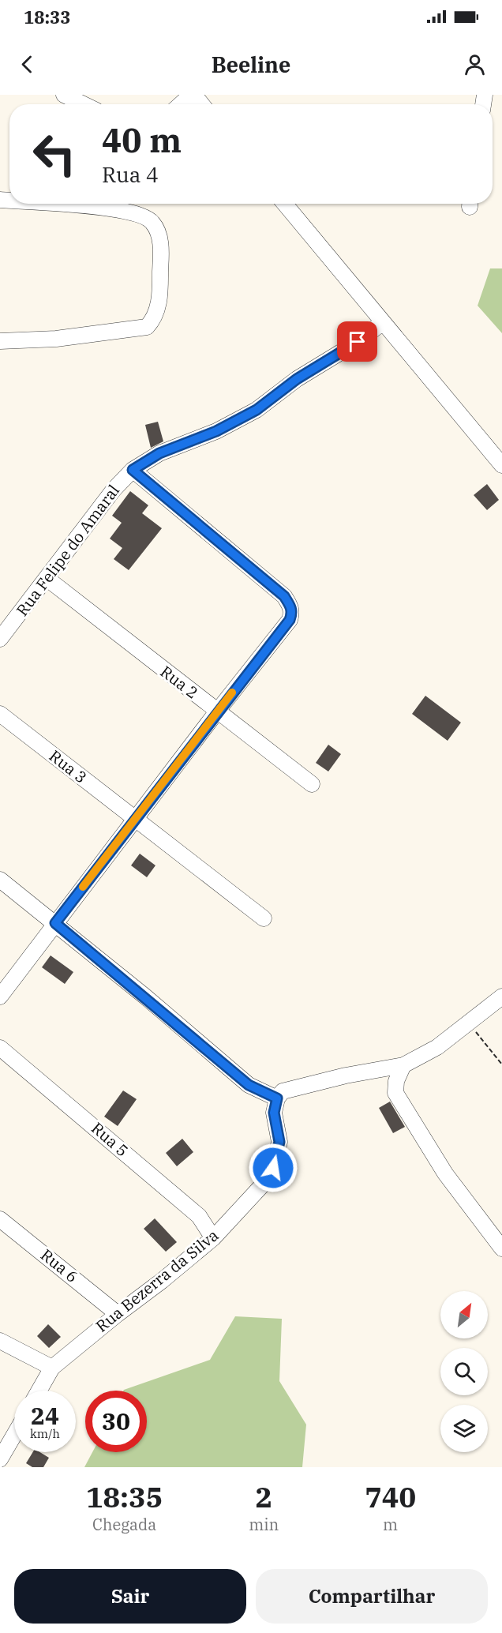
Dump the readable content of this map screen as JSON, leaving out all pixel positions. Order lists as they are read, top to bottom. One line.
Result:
{"streets":{"street":["Rua Felipe do Amaral","Rua 2","Rua 3","Rua 5","Rua 6","Rua Bezerra da Silva"]},"crossings":[["Rua Felipe do Amaral","Rua 2"],["Rua 5","Rua Bezerra da Silva"],["Rua 6","Rua Bezerra da Silva"]],"north":"top right","page":{"status":"18:33","header":"Beeline","turn":["40 m","Rua 4"],"speed":"24 km/h","limit":"30","eta":["18:35","Chegada","2","min","740","m"],"buttons":["Sair","Compartilhar"]}}
